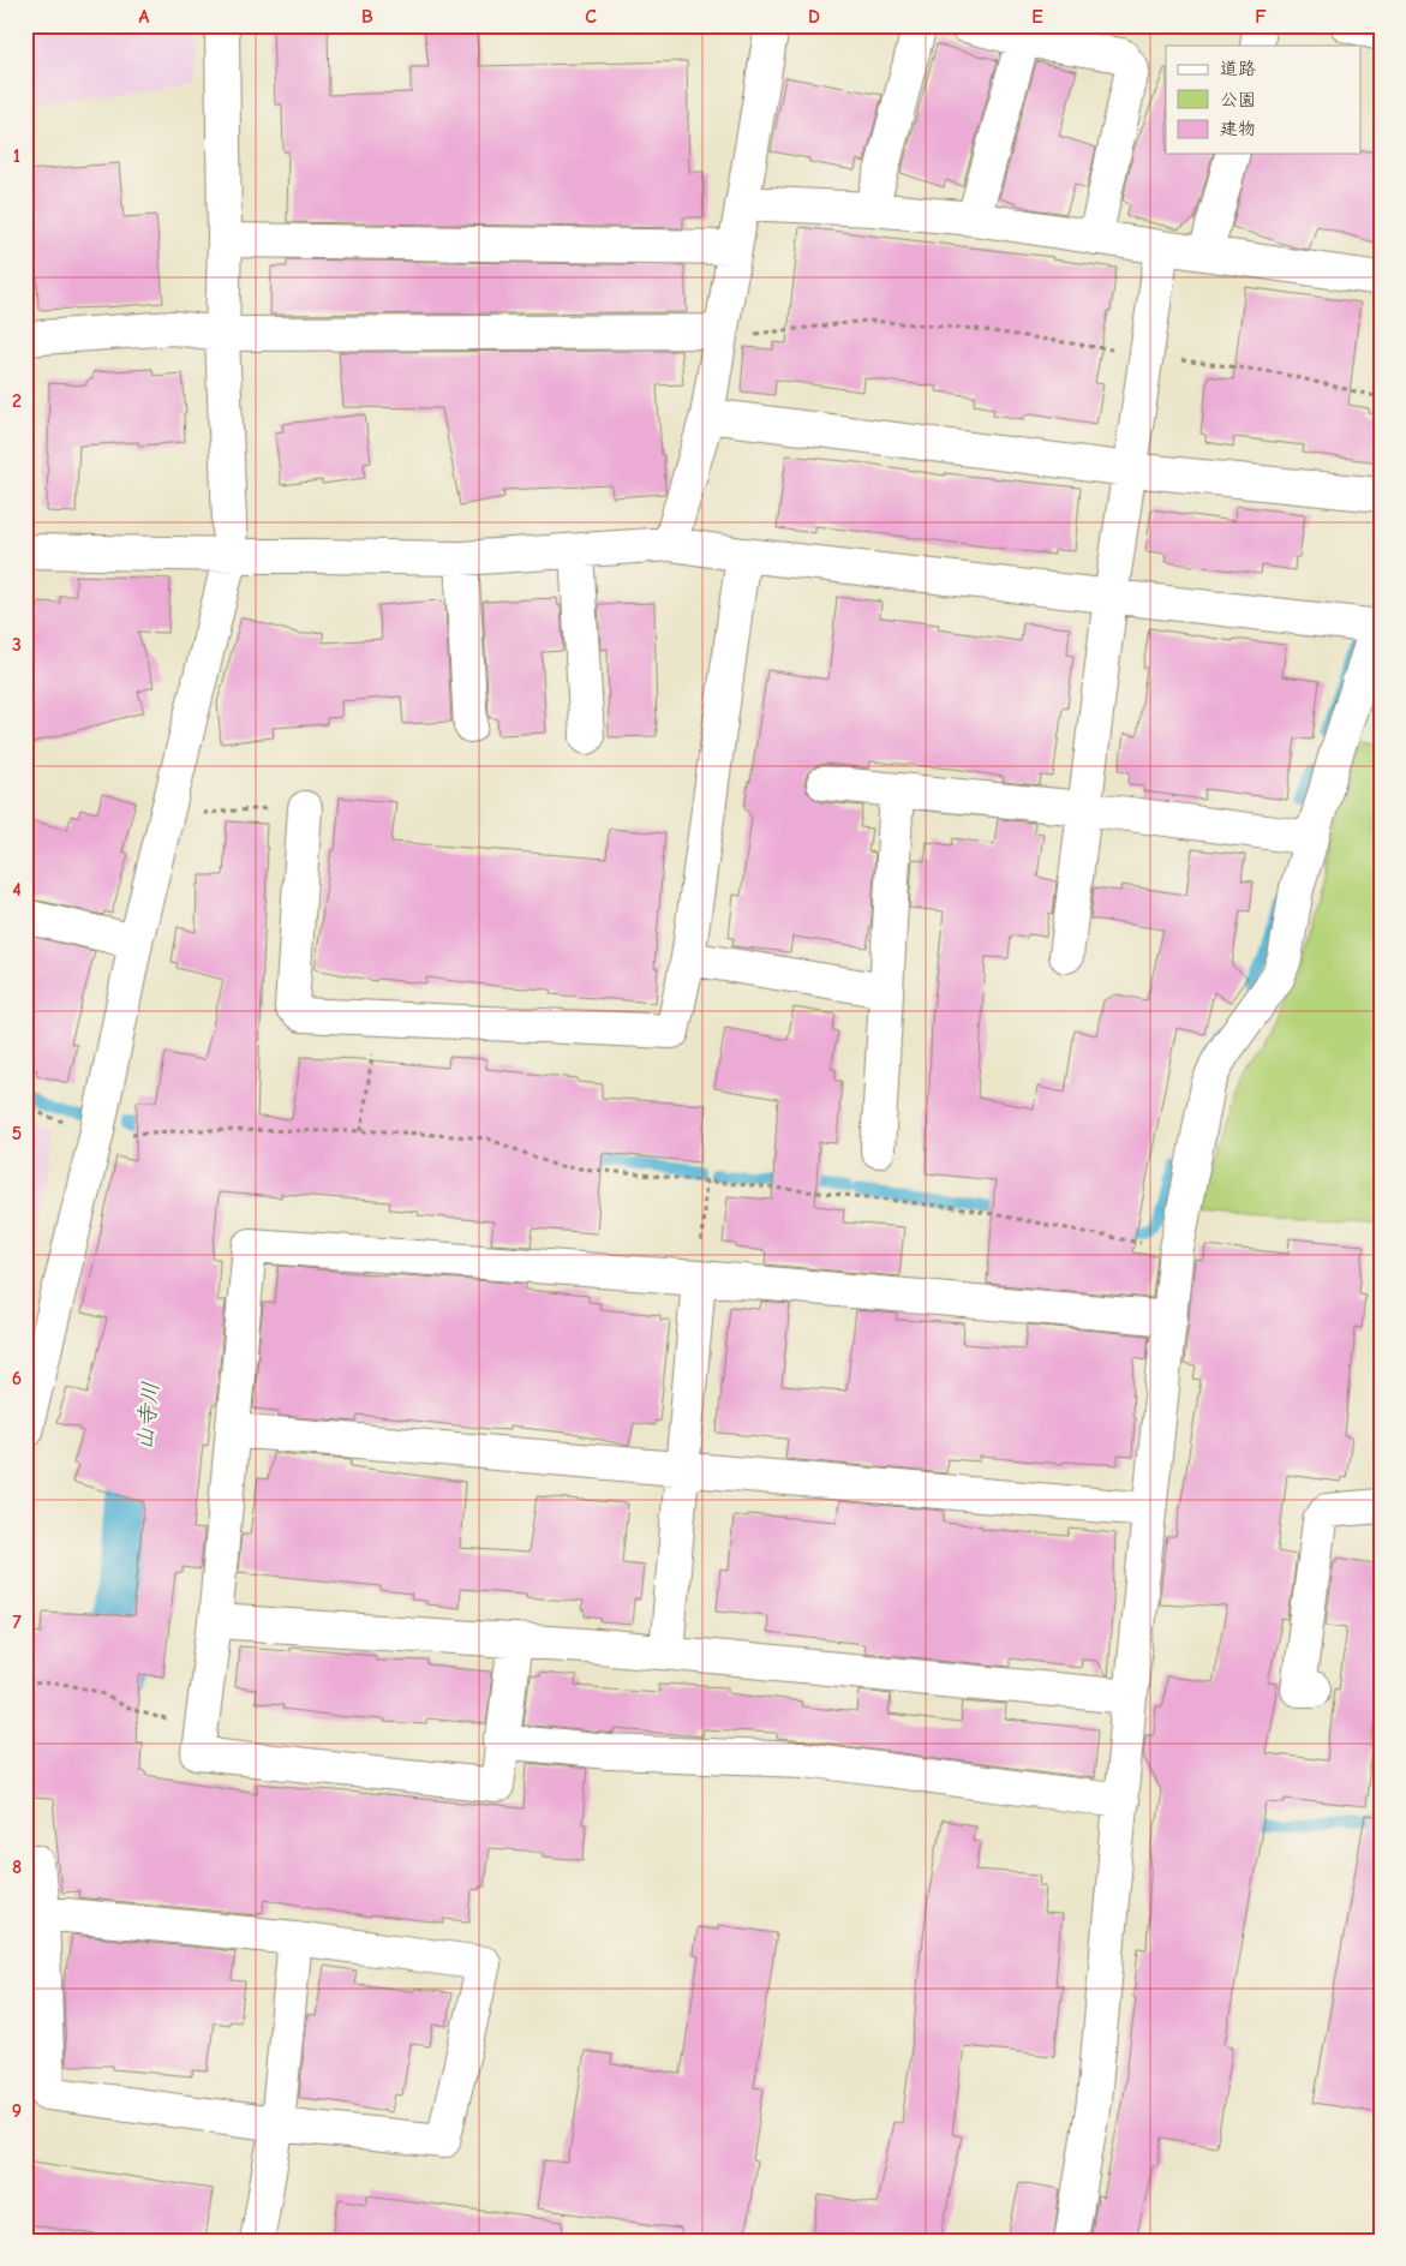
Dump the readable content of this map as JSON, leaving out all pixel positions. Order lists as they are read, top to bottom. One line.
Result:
{"water":["山寺川"],"legend":["道路","公園","建物"],"grid":{"columns":["A","B","C","D","E","F"],"rows":["1","2","3","4","5","6","7","8","9"]}}
